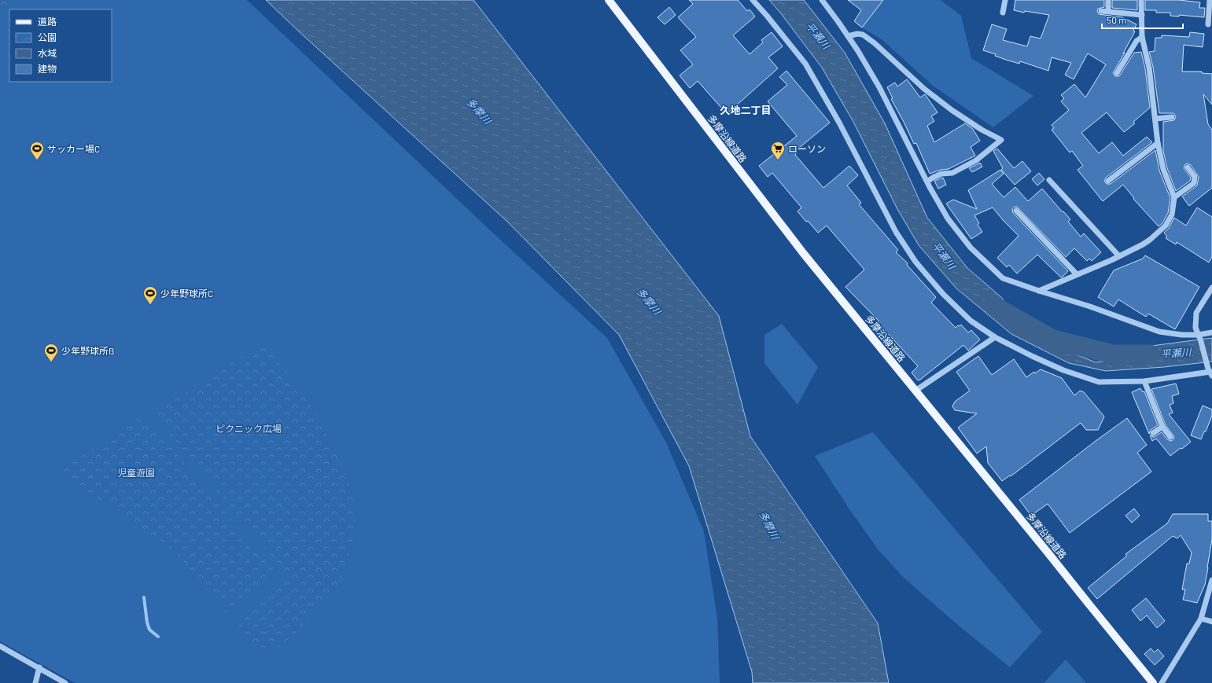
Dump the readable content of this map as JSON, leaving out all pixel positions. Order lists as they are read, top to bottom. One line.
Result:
{"streets":{"main road":["多摩沿線道路"]},"districts":["久地二丁目"],"water":["平瀬川","多摩川"],"parks":["ピクニック広場","児童遊園"],"places":{"sports":["サッカー場C","少年野球所C","少年野球所B"],"supermarket":["ローソン"]},"legend":["道路","公園","水域","建物"],"scale_bar":"50 m"}
